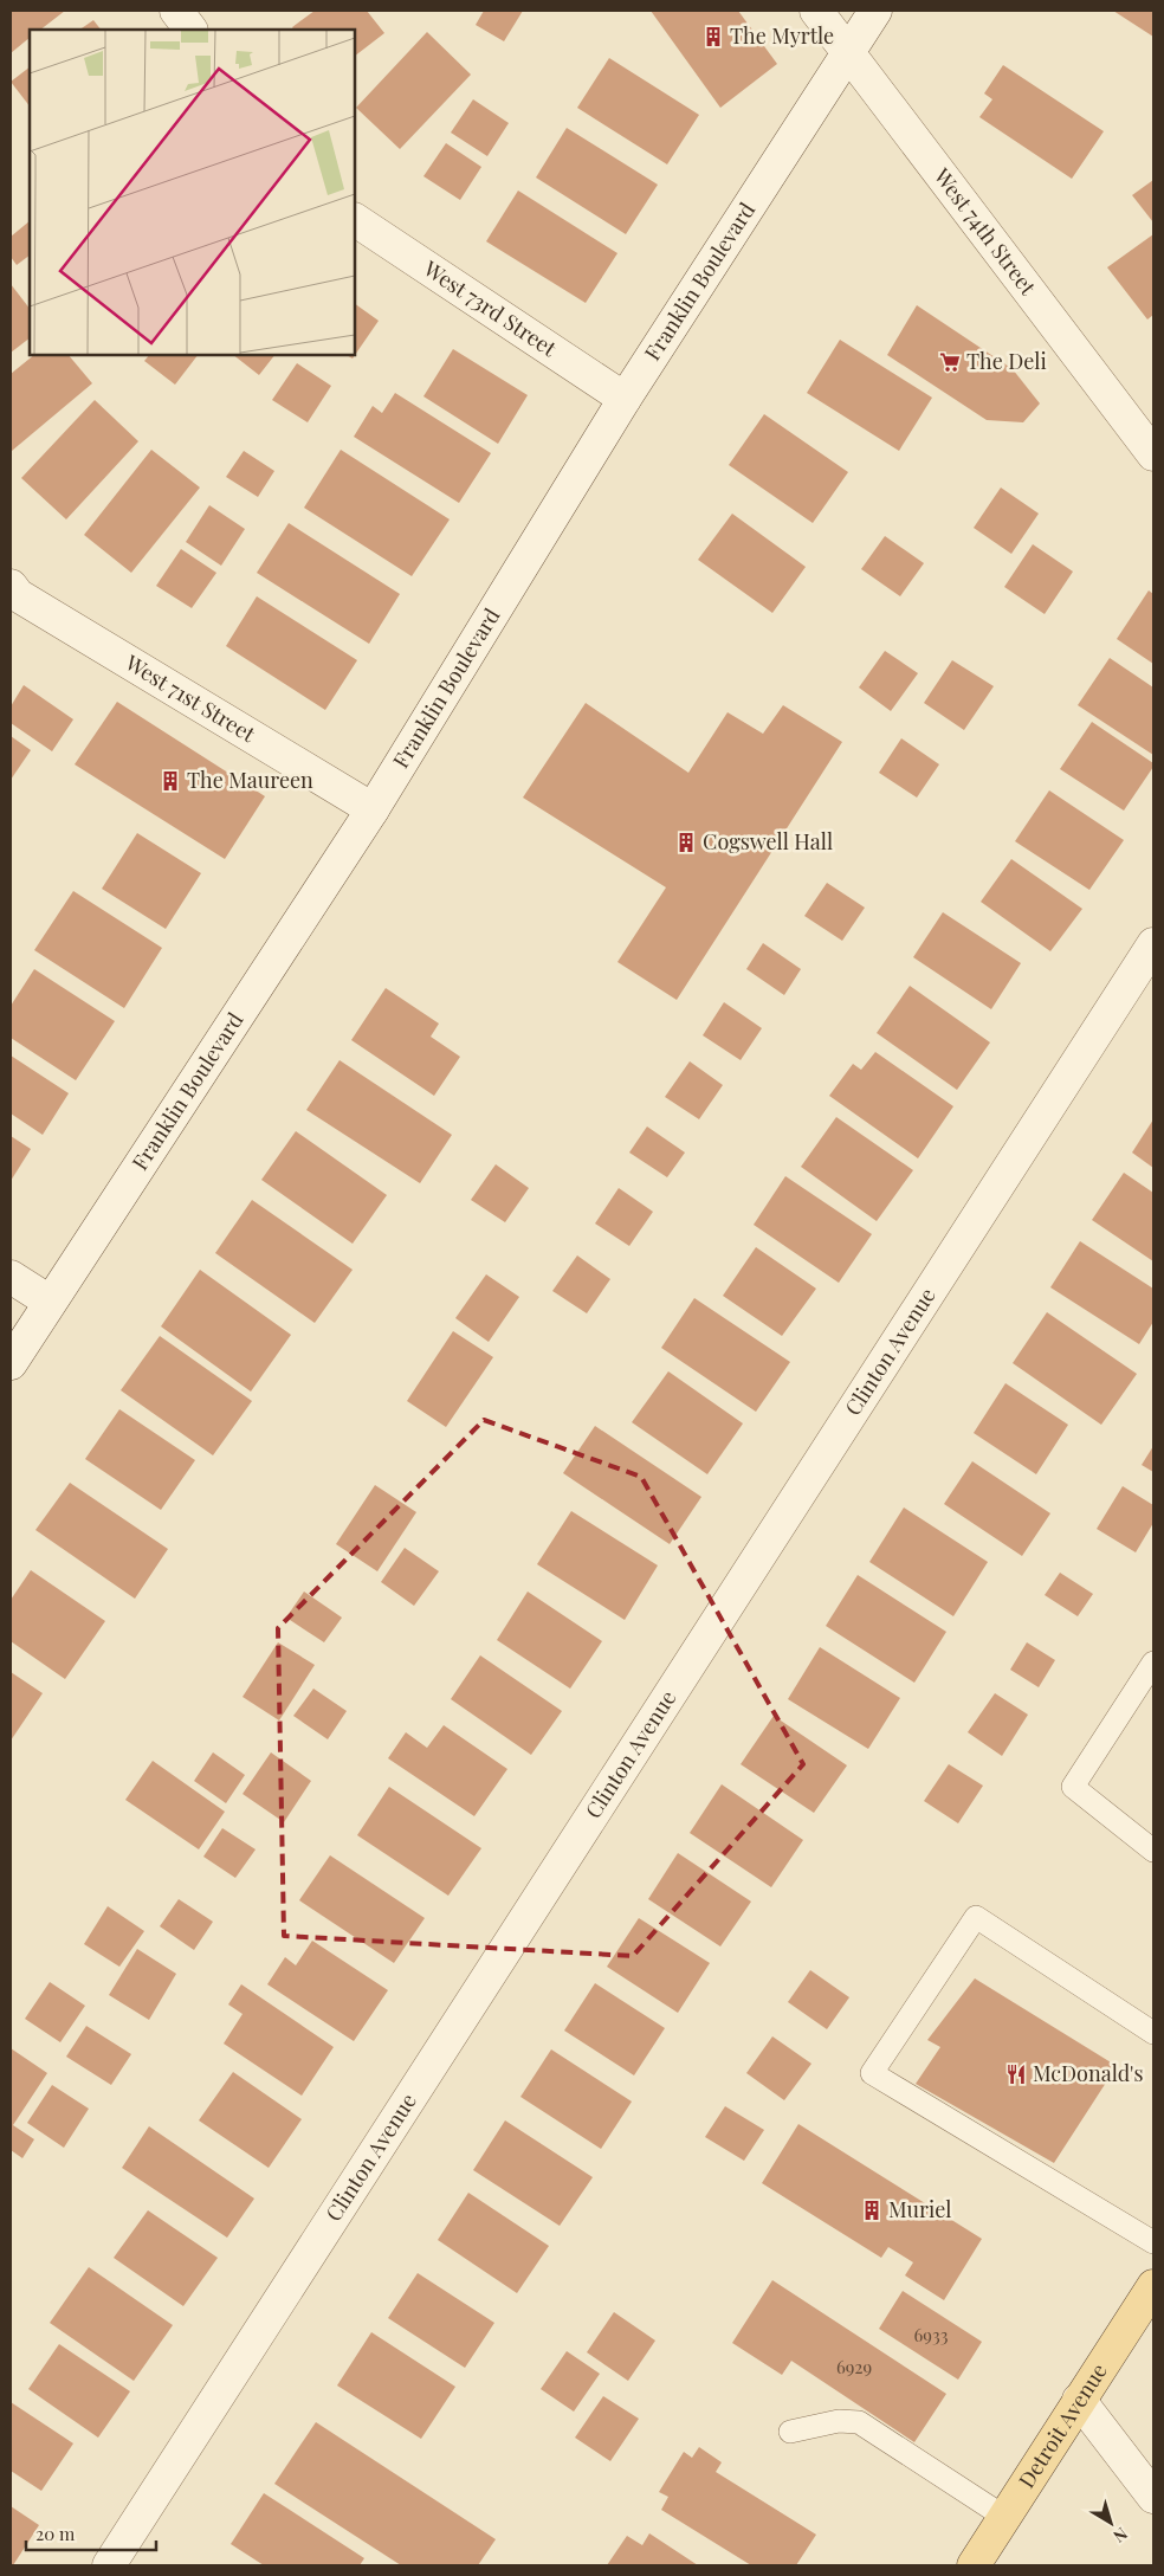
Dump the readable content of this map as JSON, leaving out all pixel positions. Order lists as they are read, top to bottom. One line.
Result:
{"streets":{"main road":["Detroit Avenue"],"street":["West 74th Street","Franklin Boulevard","West 73rd Street","West 71st Street","Clinton Avenue"]},"crossings":[["West 74th Street","Franklin Boulevard"],["Franklin Boulevard","West 73rd Street"],["Franklin Boulevard","West 71st Street"]],"places":{"building":["The Myrtle","The Maureen","Cogswell Hall","Muriel"],"supermarket":["The Deli"],"restaurant":["McDonald's"]},"house_numbers":["6933","6929"],"scale_bar":"20 m","north":"bottom right"}
